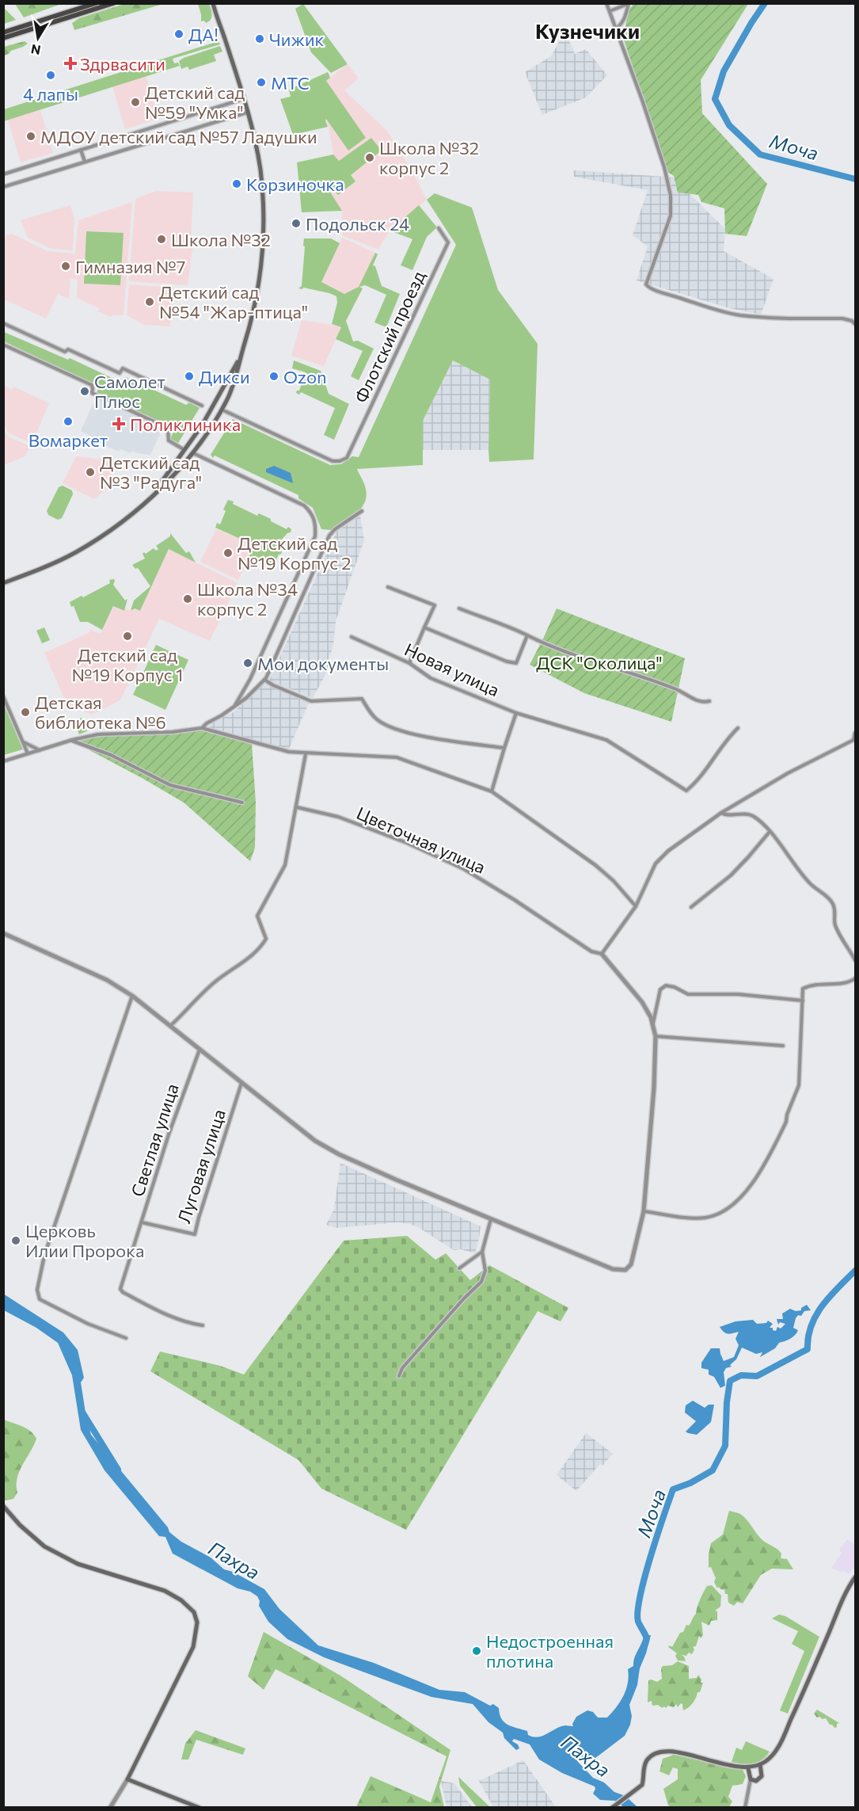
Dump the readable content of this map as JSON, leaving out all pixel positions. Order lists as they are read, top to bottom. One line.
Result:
{"streets":{"street":["Флотский проезд","Новая улица","Цветочная улица","Светлая улица","Луговая улица"]},"crossings":[["Светлая улица","Луговая улица"]],"districts":["Кузнечики"],"water":["Моча","Пахра"],"parks":["ДСК \"Околица\""],"places":{"other":["ДА!","Чижик","4 лапы","МТС","Детский сад №59 \"Умка\"","МДОУ детский сад №57 Ладушки","Школа №32 корпус 2","Корзиночка","Подольск 24","Школа №32","Гимназия №7","Детский сад №54 \"Жар-птица\"","Дикси","Ozon","Самолет Плюс","Вомаркет","Детский сад №3 \"Радуга\"","Детский сад №19 Корпус 2","Школа №34 корпус 2","Детский сад №19 Корпус 1","Мои документы","Детская библиотека №6","Церковь Илии Пророка","Недостроенная плотина"],"health":["Здрвасити","Поликлиника"]},"north":"bottom"}
